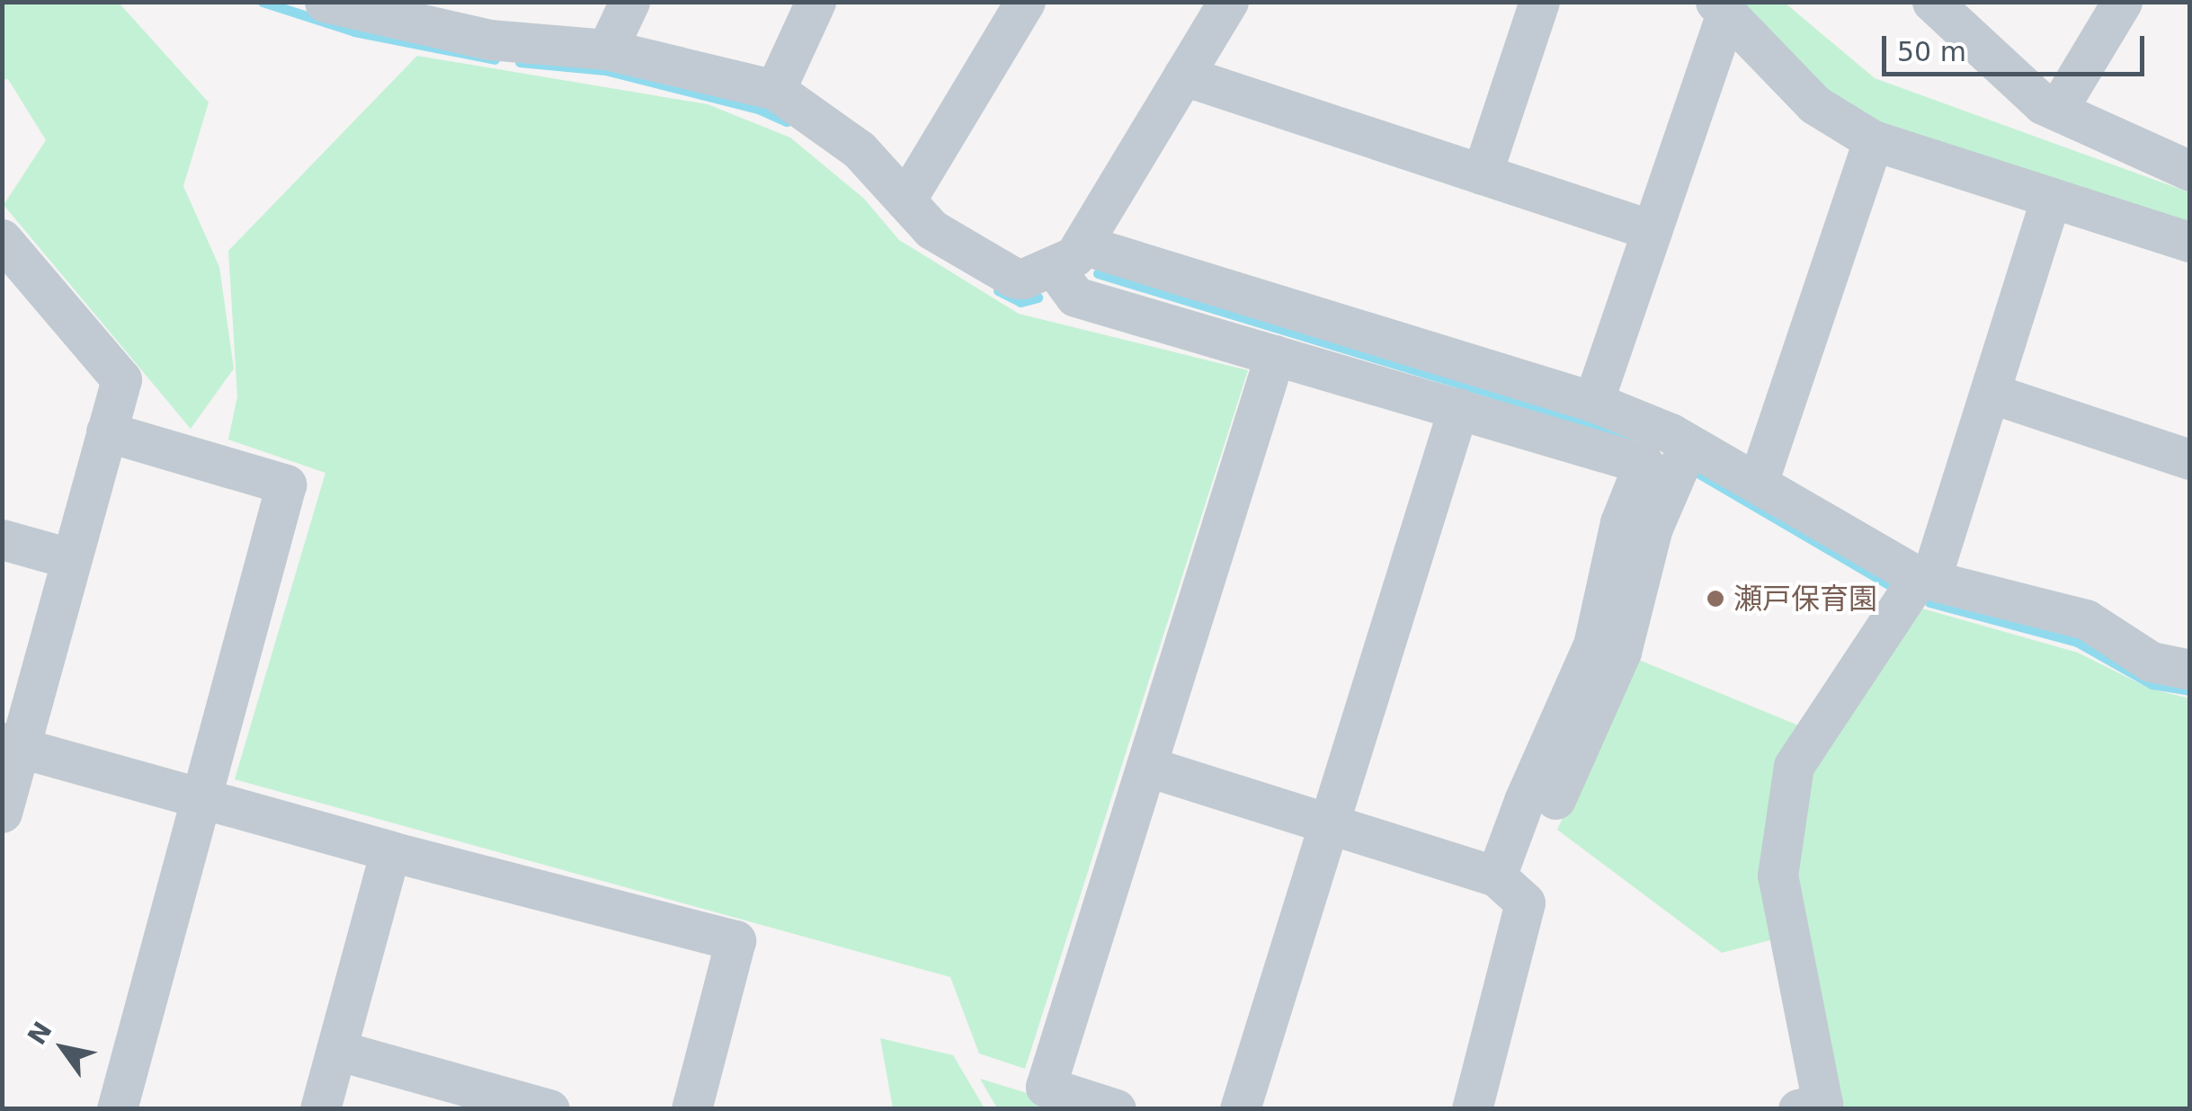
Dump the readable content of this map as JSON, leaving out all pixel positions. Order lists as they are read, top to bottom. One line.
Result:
{"places":["瀬戸保育園"],"scale_bar":"50 m","north":"top left"}
